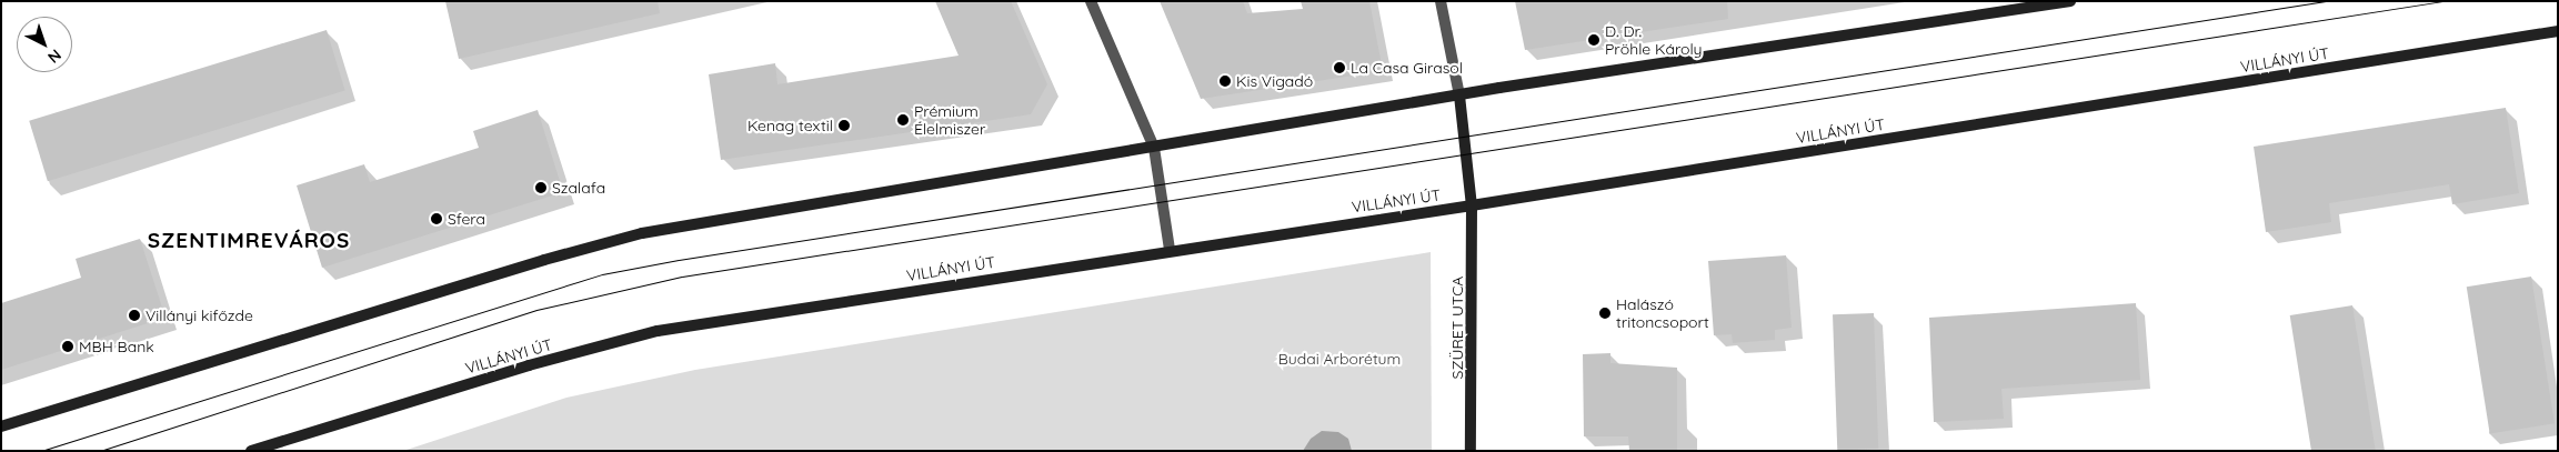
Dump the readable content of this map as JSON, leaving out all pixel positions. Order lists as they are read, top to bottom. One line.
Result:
{"streets":{"street":["VILLÁNYI ÚT","SZÜRET UTCA"]},"crossings":[["VILLÁNYI ÚT","SZÜRET UTCA"]],"districts":["SZENTIMREVÁROS"],"parks":["Budai Arborétum"],"places":["D. Dr. Pröhle Károly","La Casa Girasol","Kis Vigadó","Prémium Élelmiszer","Kenag textil","Szalafa","Sfera","Halászó tritoncsoport","Villányi kifőzde","MBH Bank"],"north":"bottom right"}
